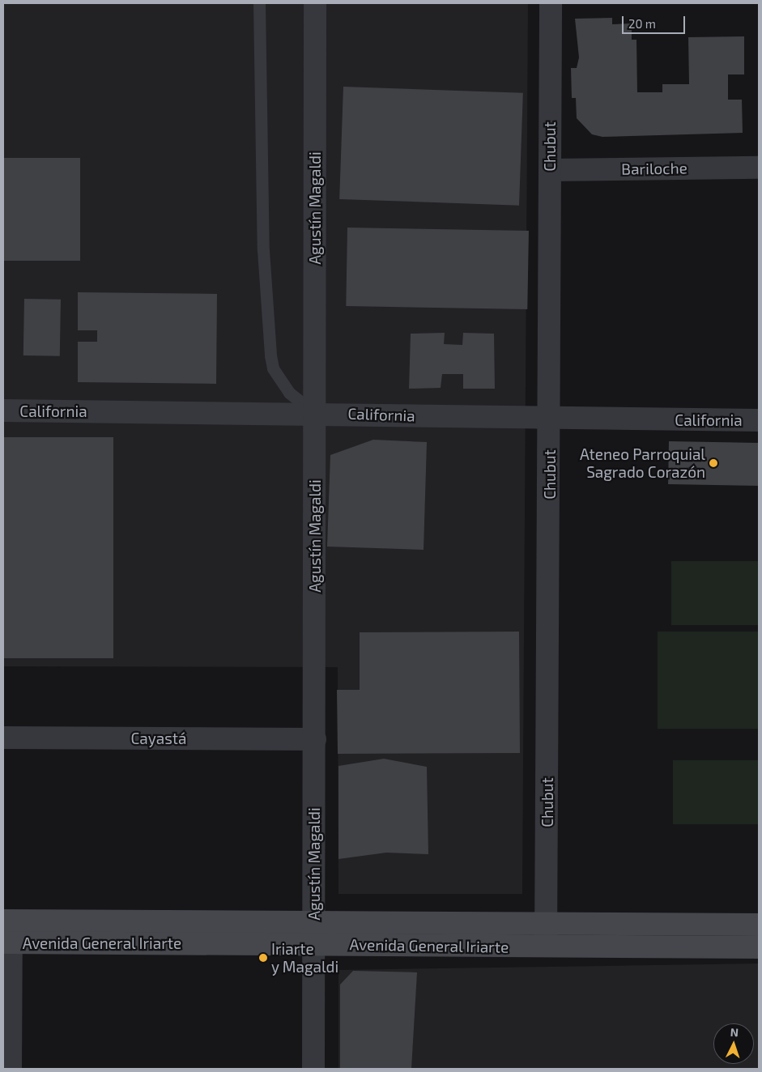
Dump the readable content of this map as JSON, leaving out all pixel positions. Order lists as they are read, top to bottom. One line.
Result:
{"streets":{"main road":["Avenida General Iriarte"],"street":["Chubut","Bariloche","Agustín Magaldi","California","Cayastá"]},"crossings":[["Chubut","Bariloche"],["Chubut","California"],["Chubut","Avenida General Iriarte"],["Agustín Magaldi","California"],["Agustín Magaldi","Cayastá"],["Agustín Magaldi","Avenida General Iriarte"]],"places":["Ateneo Parroquial Sagrado Corazón","Iriarte y Magaldi"],"scale_bar":"20 m","north":"top"}
